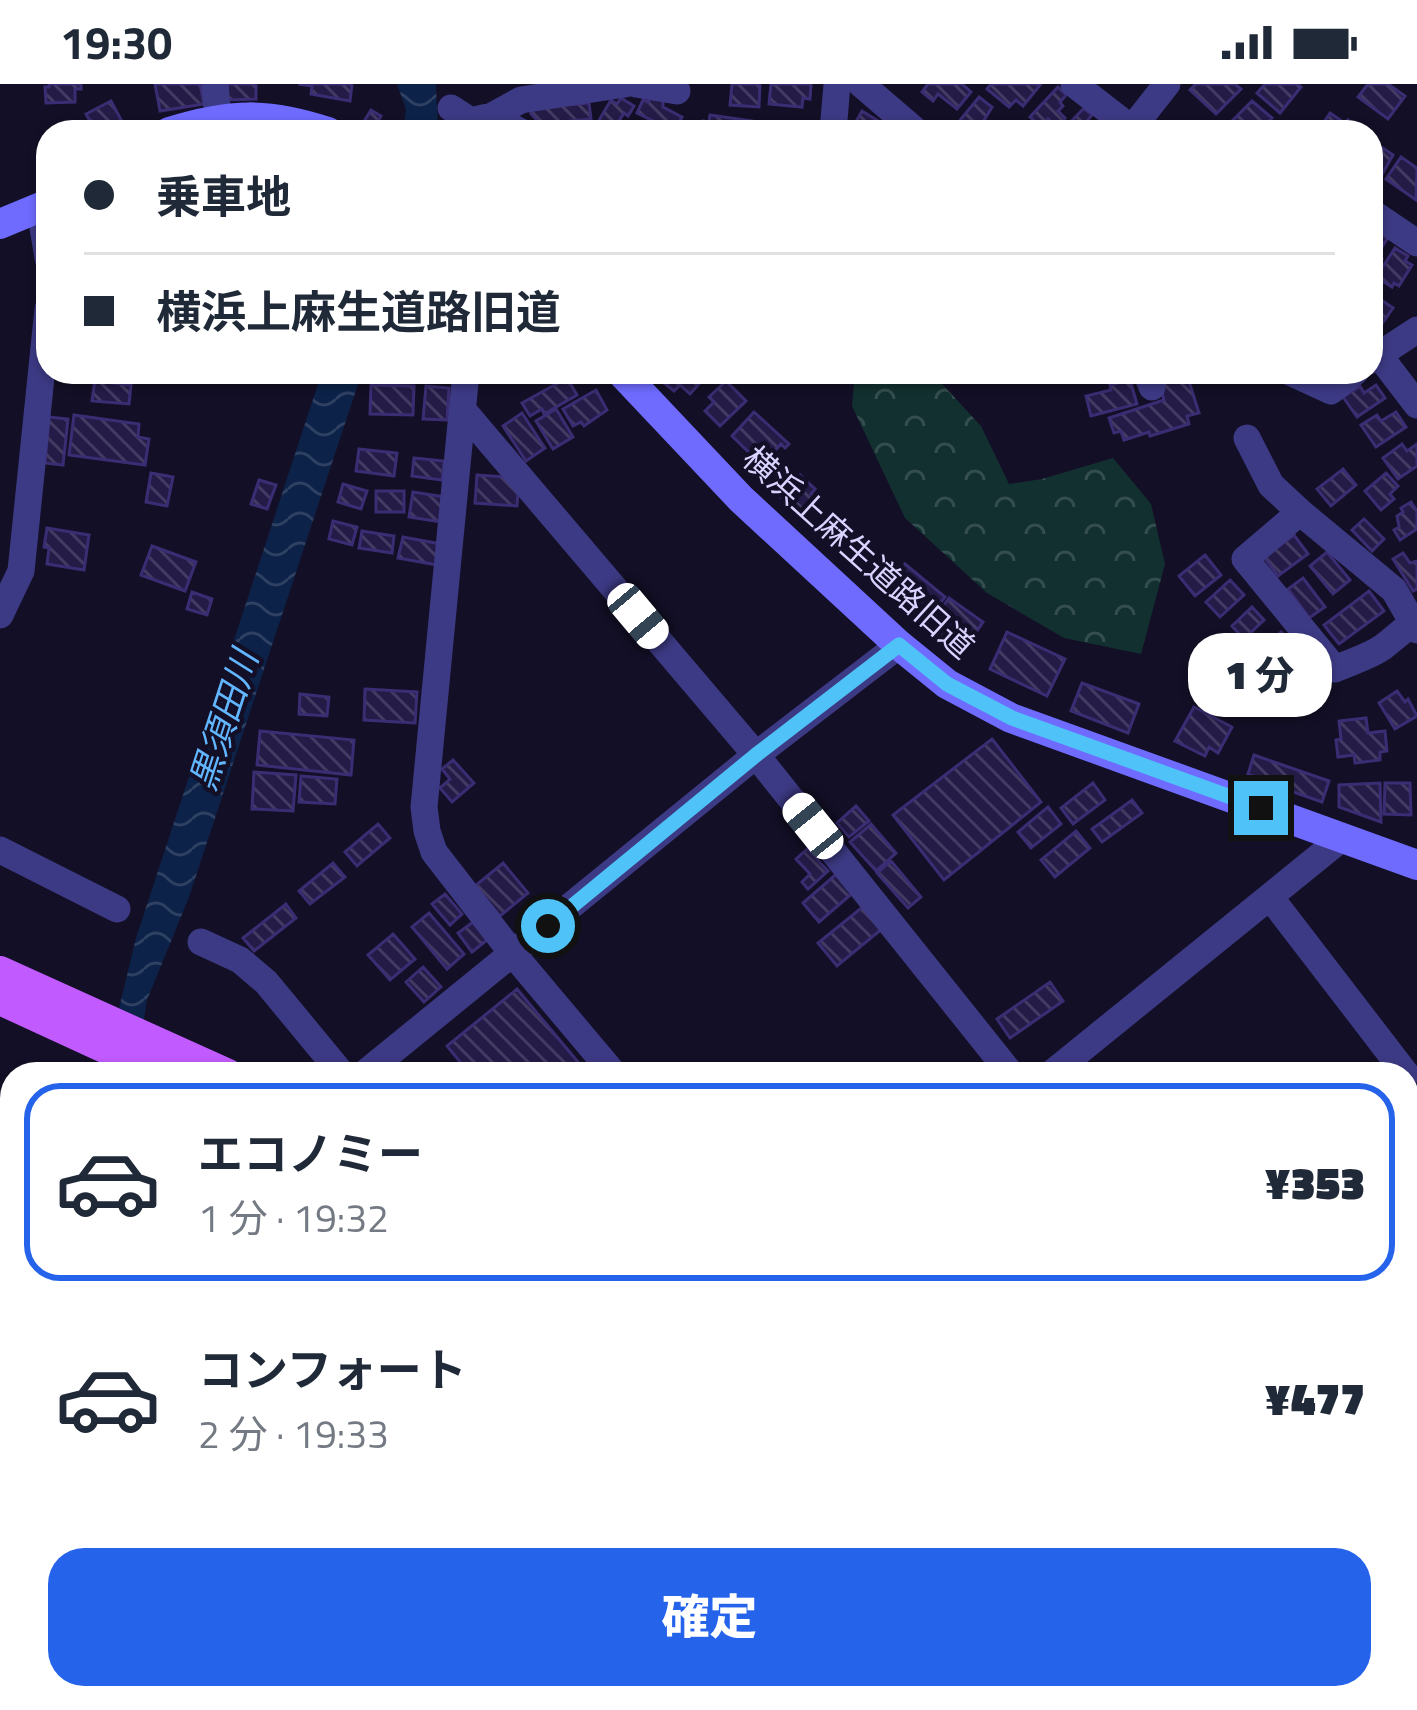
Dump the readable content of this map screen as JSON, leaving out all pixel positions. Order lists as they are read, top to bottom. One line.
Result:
{"streets":{"street":["横浜上麻生道路旧道"]},"water":["黒須田川"],"page":{"status":"19:30","banner":["乗車地","横浜上麻生道路旧道"],"bubble":"1 分","list":[{"name":"エコノミー","note":"1 分 · 19:32","value":"¥353"},{"name":"コンフォート","note":"2 分 · 19:33","value":"¥477"}],"buttons":"確定"}}
